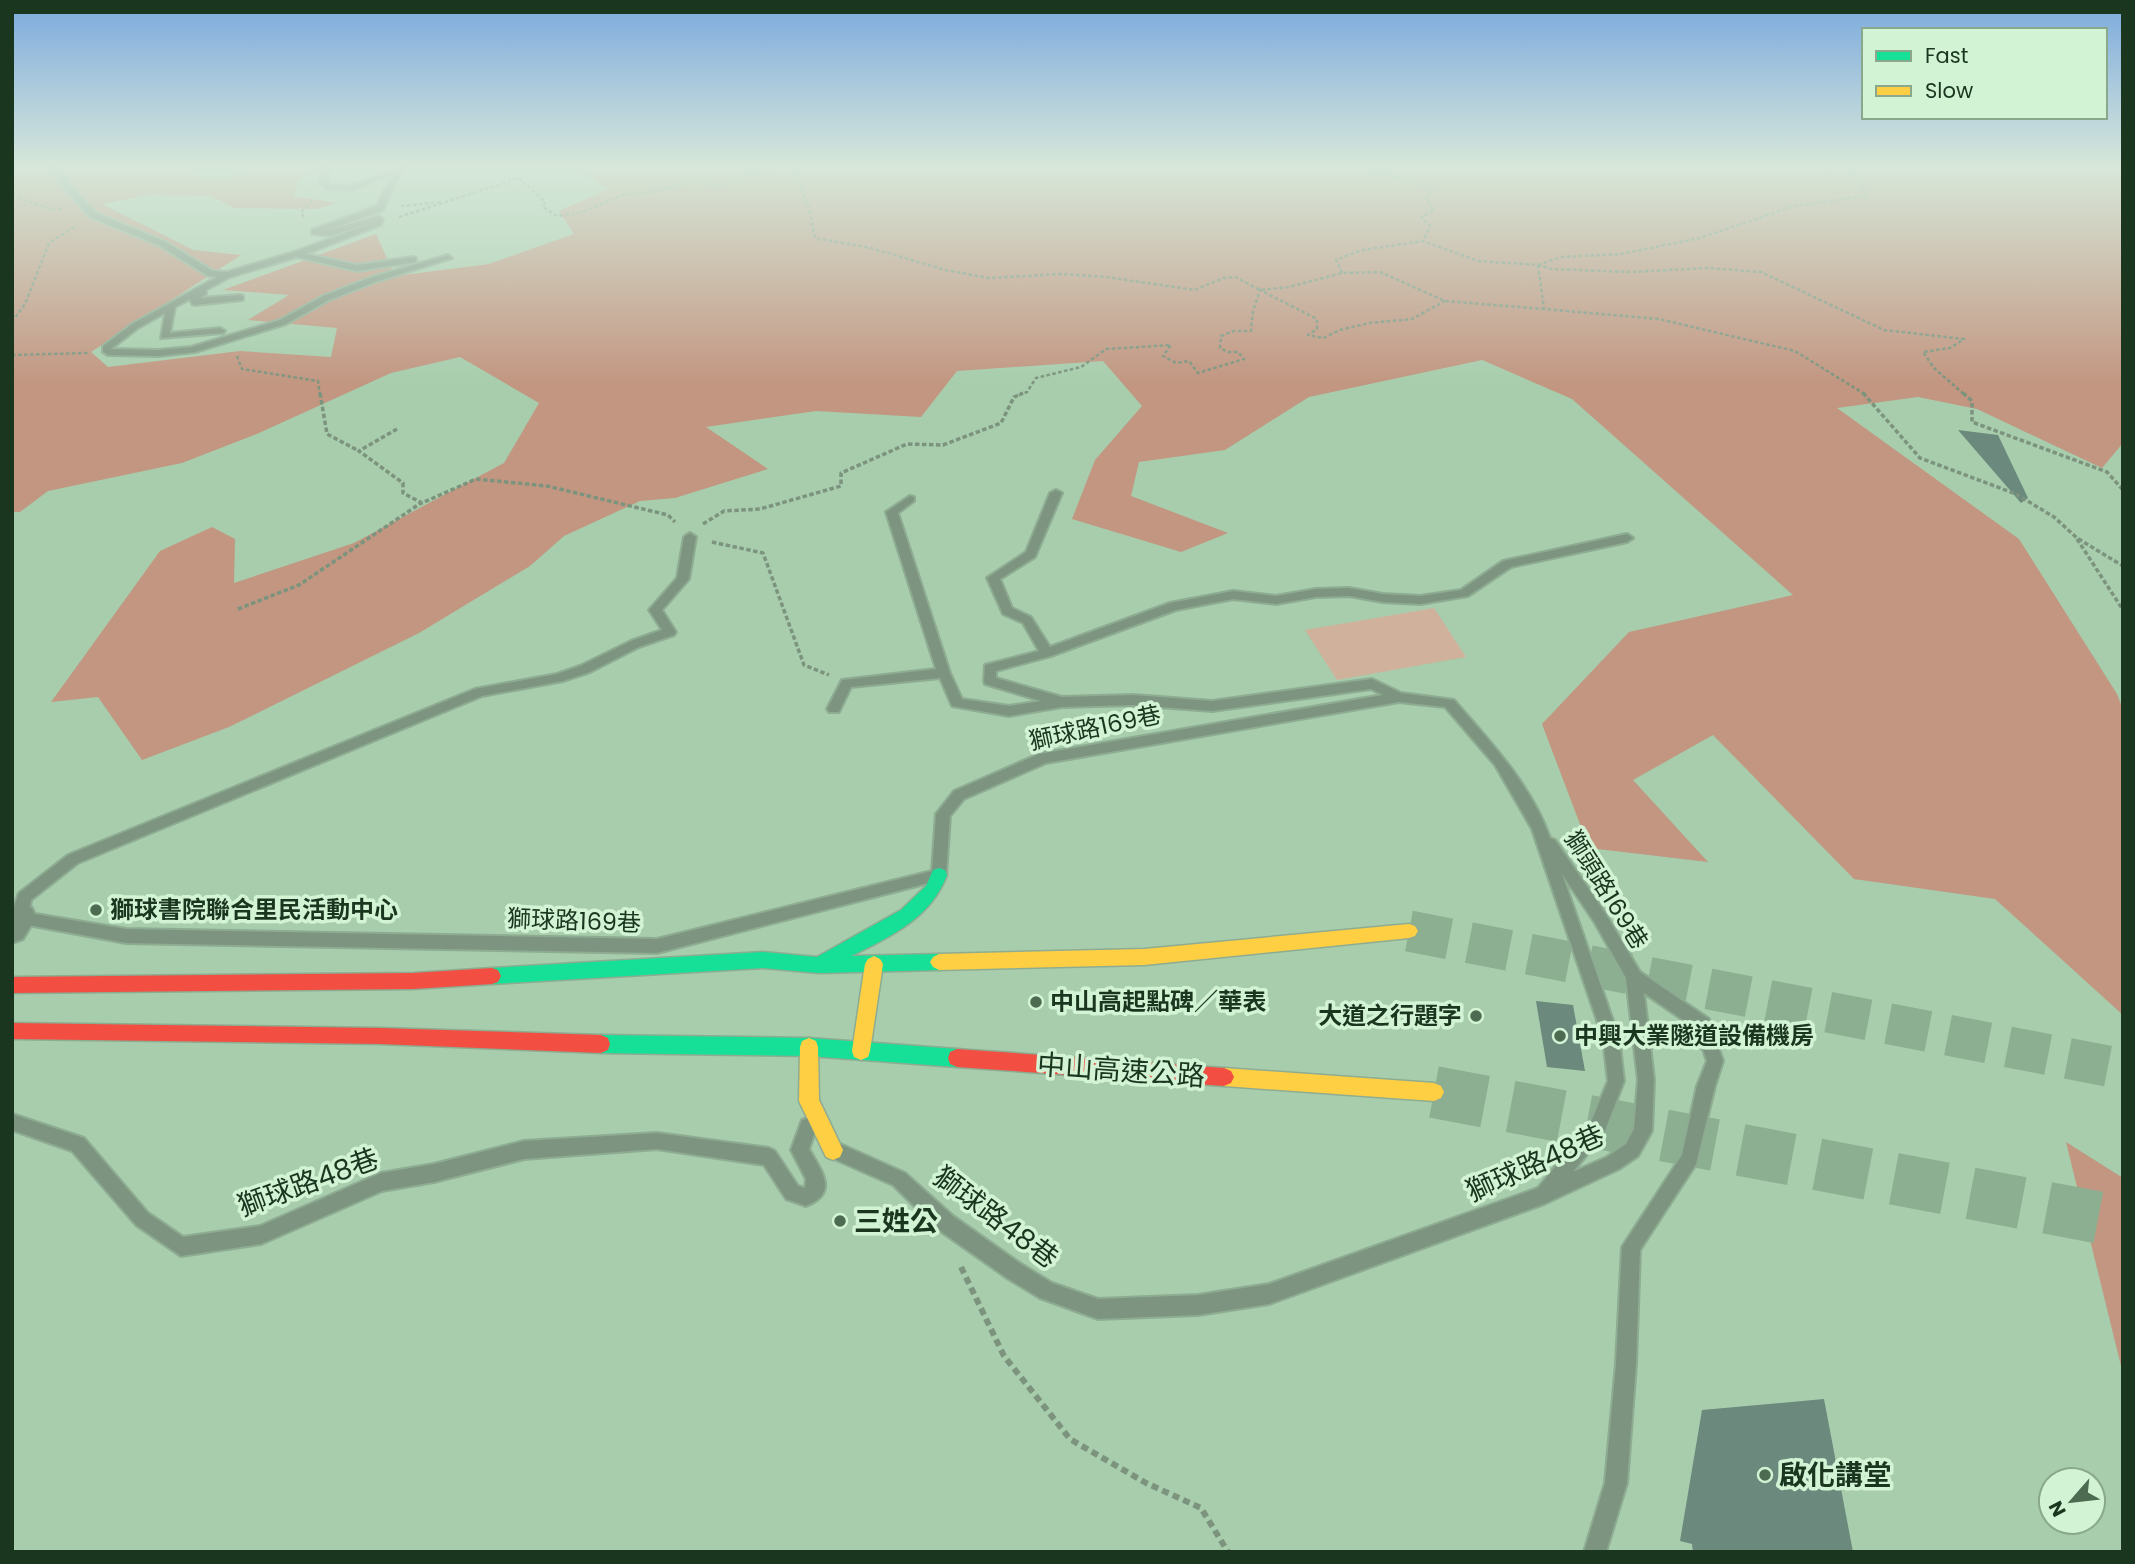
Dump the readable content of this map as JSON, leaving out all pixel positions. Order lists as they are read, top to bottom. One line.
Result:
{"streets":{"highway":["中山高速公路"],"lane":["獅球路169巷","獅頭路169巷","獅球路48巷"]},"crossings":[["獅球路169巷","獅頭路169巷"],["獅球路169巷","獅球路48巷"],["獅頭路169巷","獅球路48巷"]],"places":["獅球書院聯合里民活動中心","中山高起點碑／華表","大道之行題字","中興大業隧道設備機房","三姓公","啟化講堂"],"legend":["Fast","Slow"],"north":"bottom left"}
